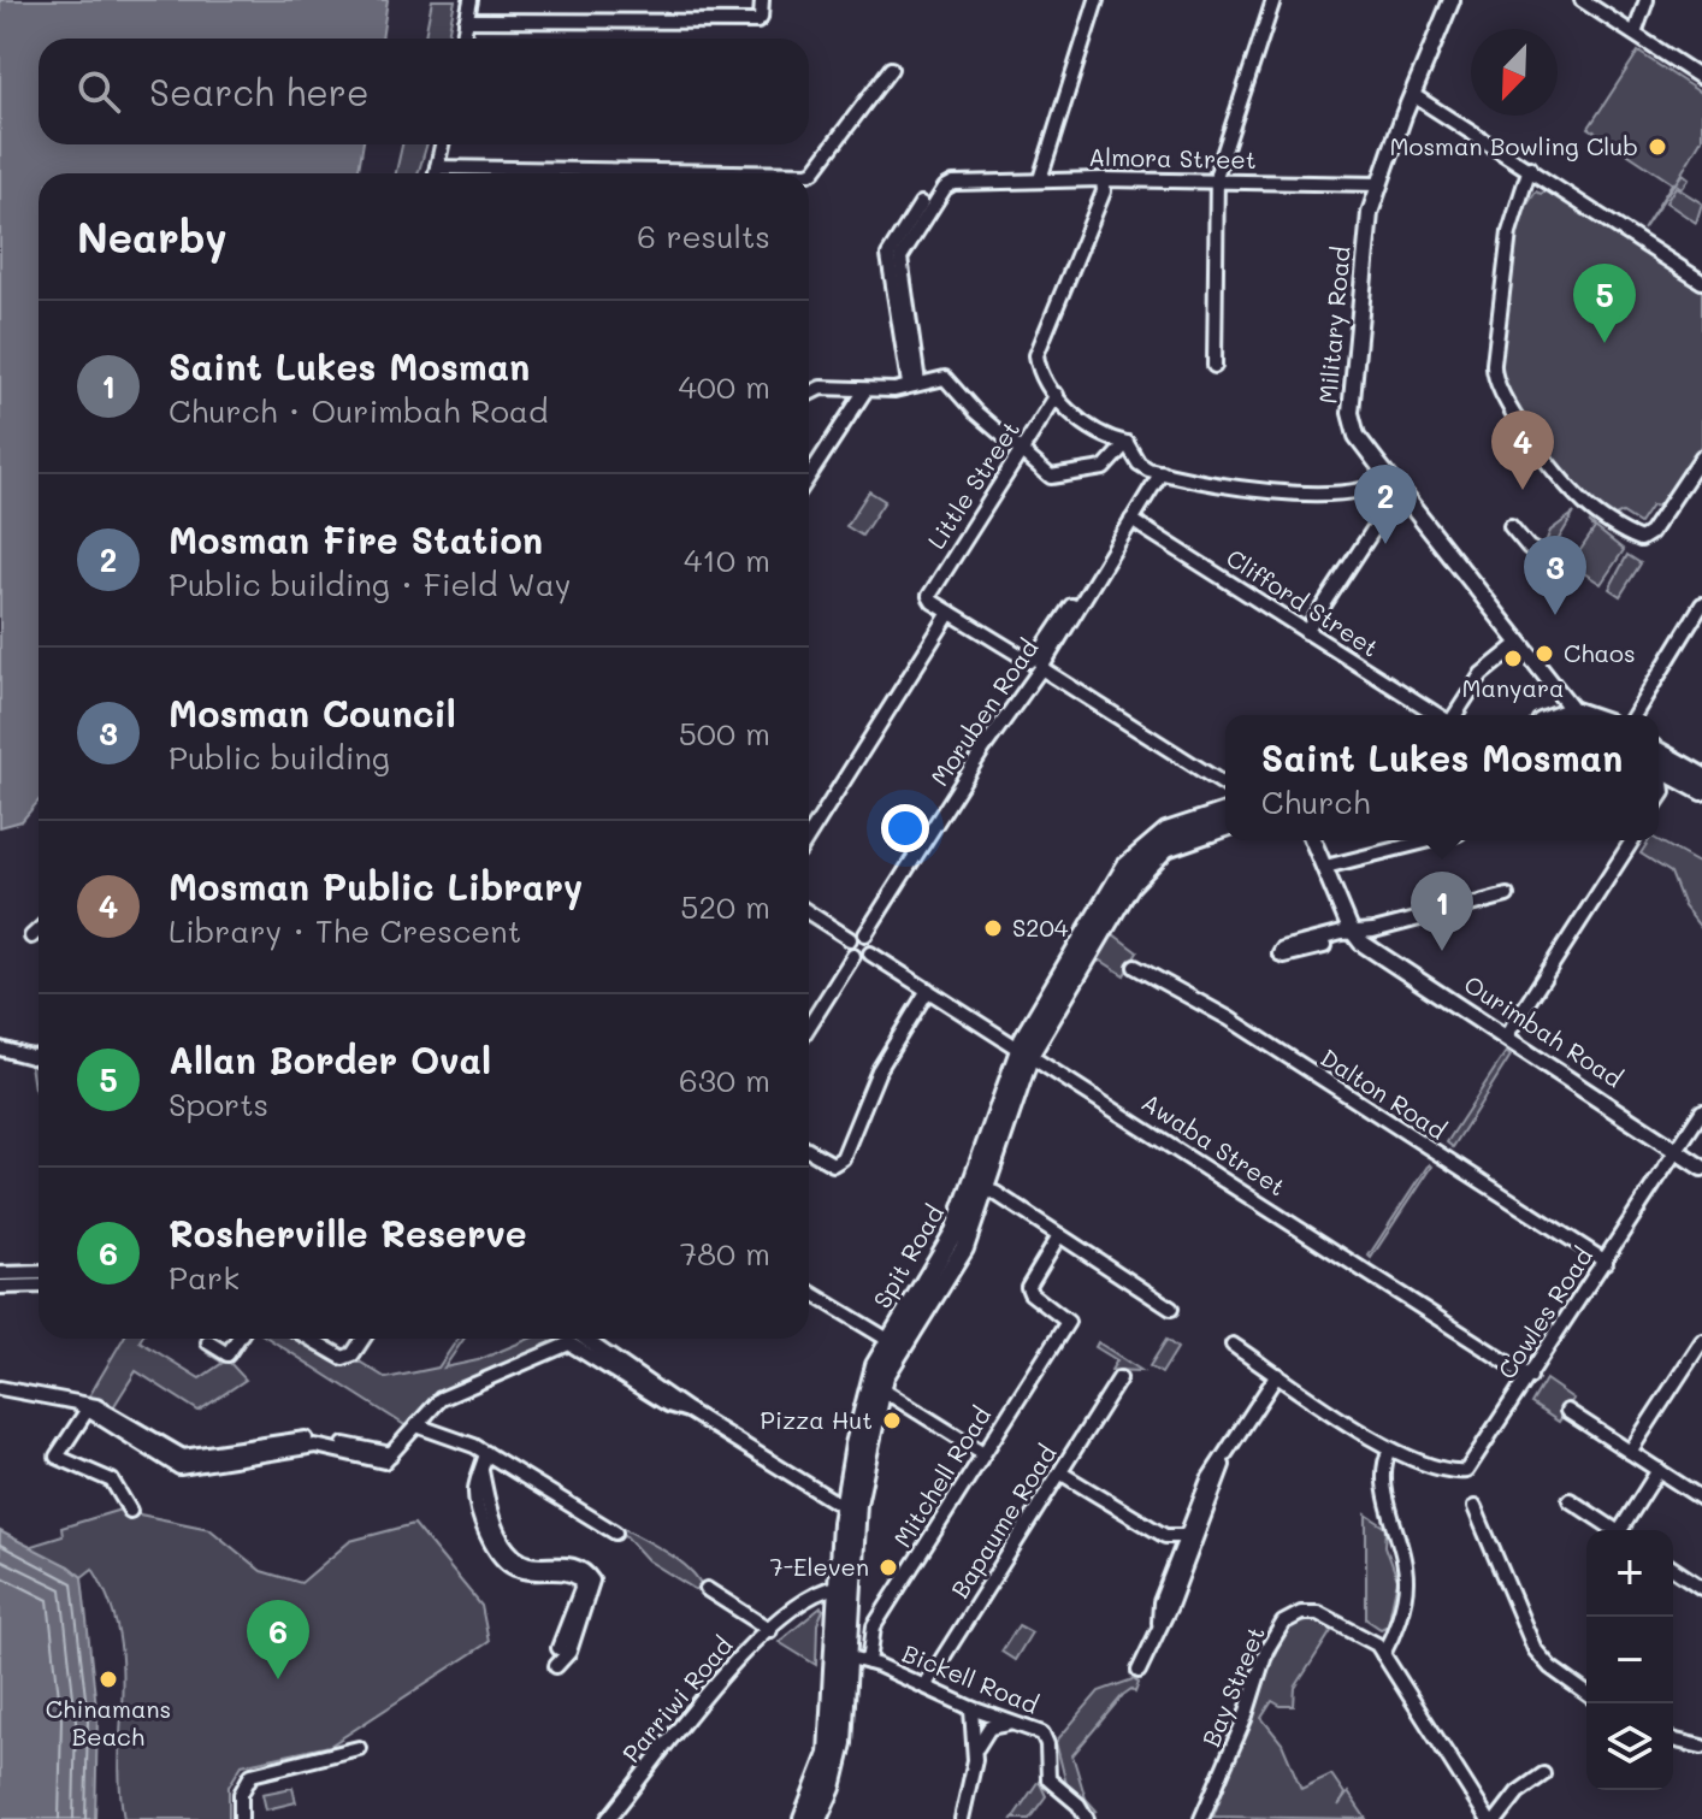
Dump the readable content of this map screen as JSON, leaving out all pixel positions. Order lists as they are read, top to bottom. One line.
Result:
{"streets":{"highway":["Spit Road"],"main road":["Military Road","Ourimbah Road"],"street":["Almora Street","Little Street","Clifford Street","Moruben Road","Dalton Road","Awaba Street","Cowles Road","Mitchell Road","Bapaume Road","Bickell Road","Bay Street","Parriwi Road"]},"crossings":[["Almora Street","Military Road"],["Little Street","Moruben Road"],["Clifford Street","Moruben Road"],["Ourimbah Road","Cowles Road"],["Dalton Road","Cowles Road"],["Awaba Street","Spit Road"],["Awaba Street","Cowles Road"],["Spit Road","Bickell Road"],["Spit Road","Parriwi Road"],["Mitchell Road","Bickell Road"],["Bapaume Road","Bickell Road"]],"places":["Mosman Bowling Club","Chaos","Manyara","S204","Pizza Hut","7-Eleven","Chinamans Beach"],"north":"bottom left","page":{"search":"Search here","heading":["Nearby","6 results"],"pins":["5","4","2","3","1","6"],"list":[{"mark":"1","name":"Saint Lukes Mosman","note":"Church · Ourimbah Road","value":"400 m"},{"mark":"2","name":"Mosman Fire Station","note":"Public building · Field Way","value":"410 m"},{"mark":"3","name":"Mosman Council","note":"Public building","value":"500 m"},{"mark":"4","name":"Mosman Public Library","note":"Library · The Crescent","value":"520 m"},{"mark":"5","name":"Allan Border Oval","note":"Sports","value":"630 m"},{"mark":"6","name":"Rosherville Reserve","note":"Park","value":"780 m"}],"popup":["Saint Lukes Mosman","Church"],"map_buttons":["+","−"]}}
